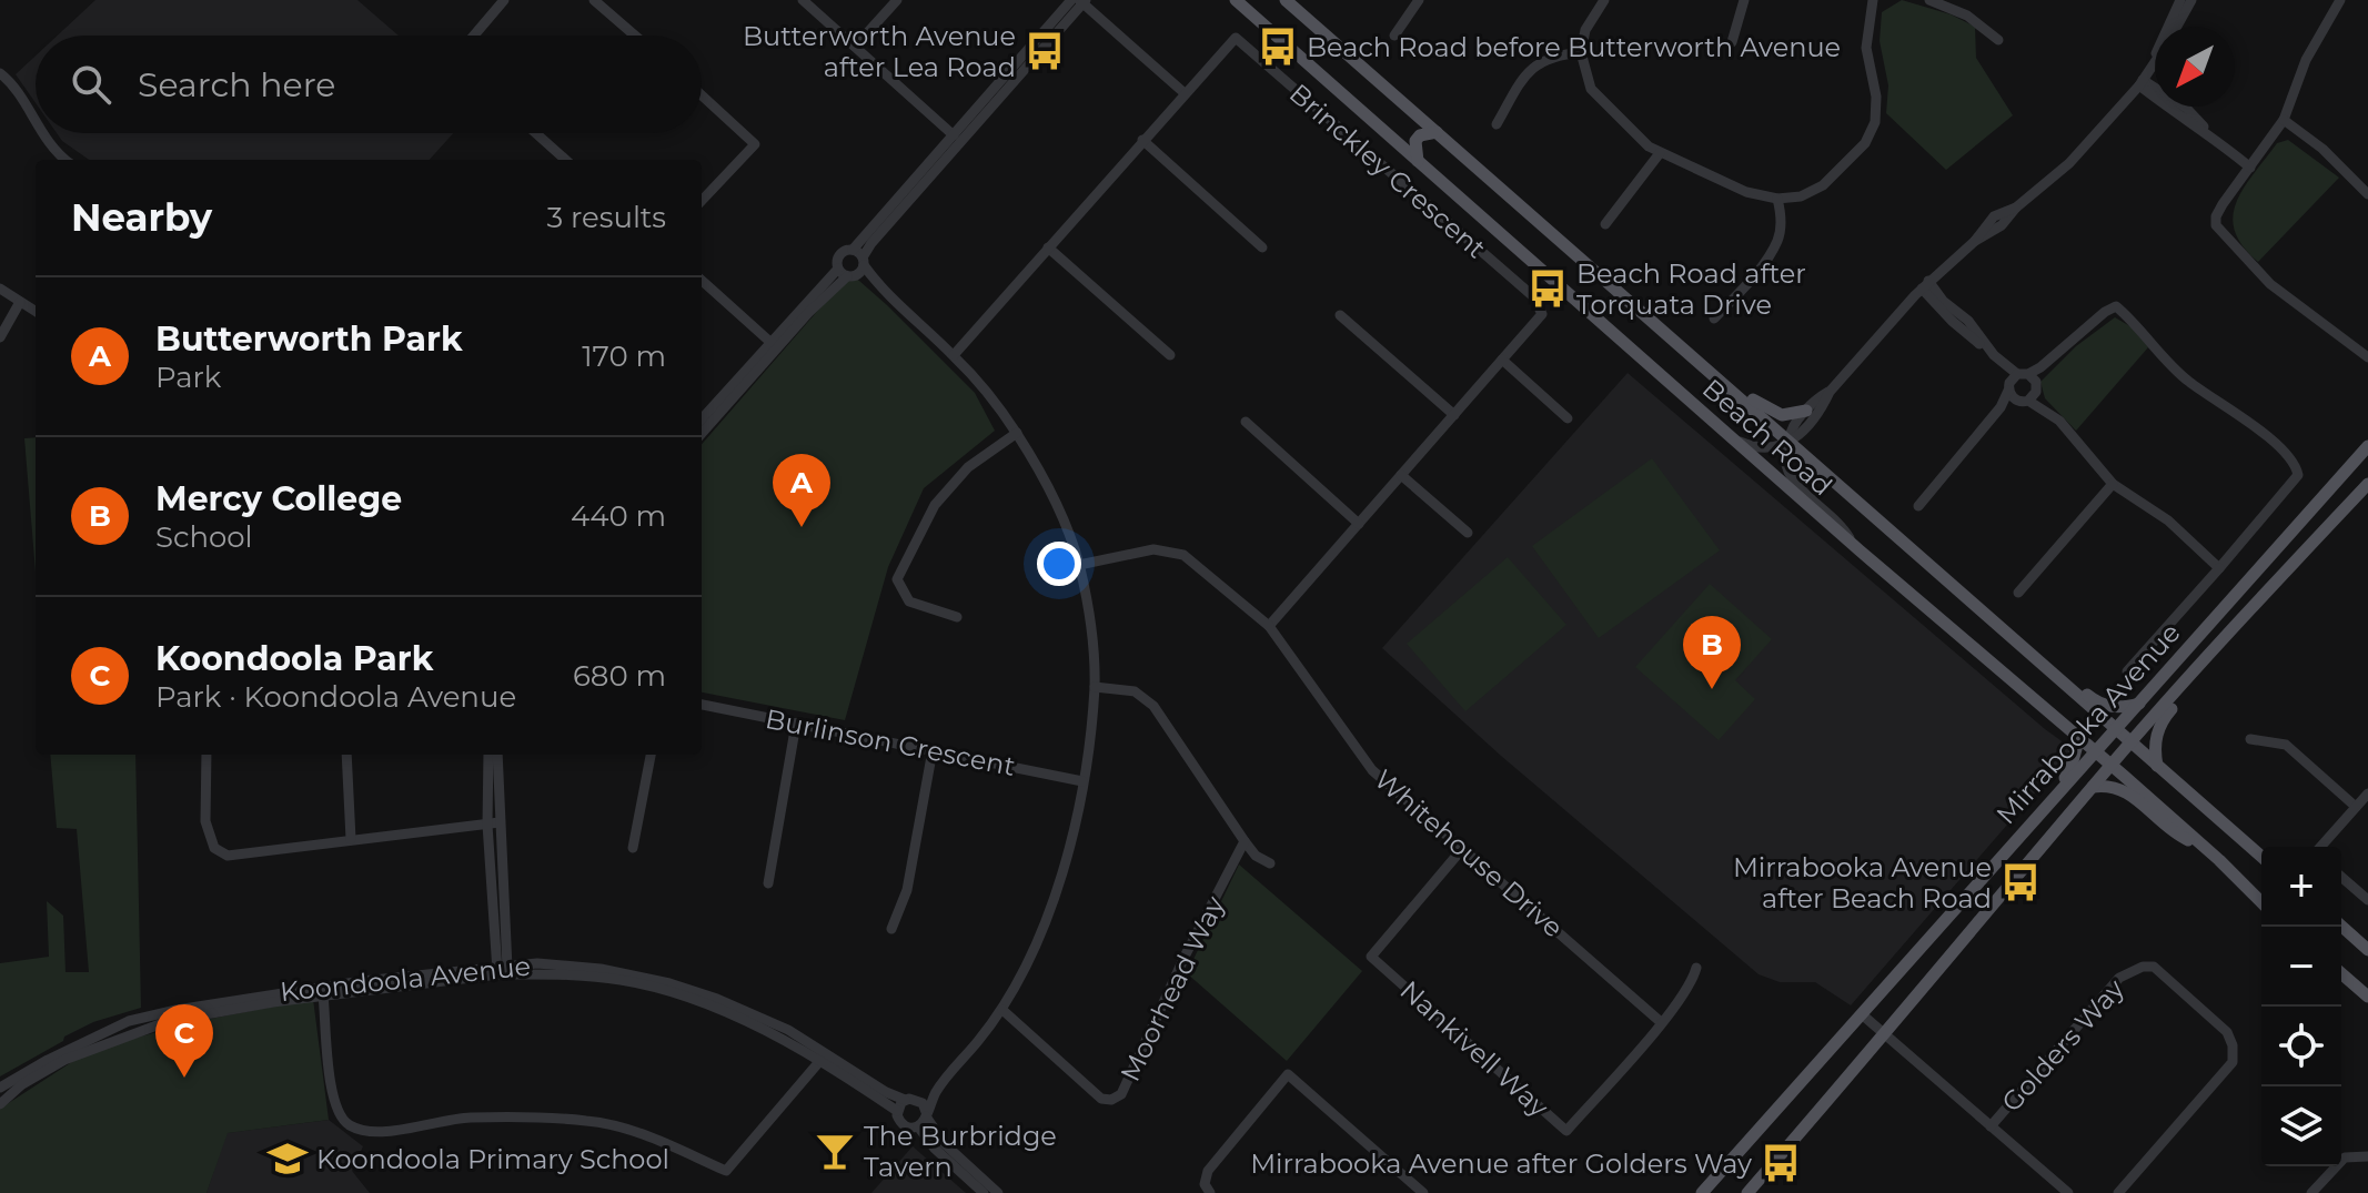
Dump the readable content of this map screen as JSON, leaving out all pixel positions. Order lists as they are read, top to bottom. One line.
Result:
{"streets":{"main road":["Beach Road","Mirrabooka Avenue"],"street":["Brinckley Crescent","Burlinson Crescent","Whitehouse Drive","Koondoola Avenue","Moorhead Way","Golders Way","Nankivell Way"]},"crossings":[["Brinckley Crescent","Whitehouse Drive"],["Beach Road","Mirrabooka Avenue"],["Mirrabooka Avenue","Golders Way"],["Whitehouse Drive","Nankivell Way"]],"places":{"bus stop":["Beach Road before Butterworth Avenue","Butterworth Avenue after Lea Road","Beach Road after Torquata Drive","Mirrabooka Avenue after Beach Road","Mirrabooka Avenue after Golders Way"],"bar":["The Burbridge Tavern"],"school or university":["Koondoola Primary School"]},"north":"bottom left","page":{"search":"Search here","heading":["Nearby","3 results"],"list":[{"mark":"A","name":"Butterworth Park","note":"Park","value":"170 m"},{"mark":"B","name":"Mercy College","note":"School","value":"440 m"},{"mark":"C","name":"Koondoola Park","note":"Park · Koondoola Avenue","value":"680 m"}],"pins":["A","B","C"],"map_buttons":["+","−"]}}
